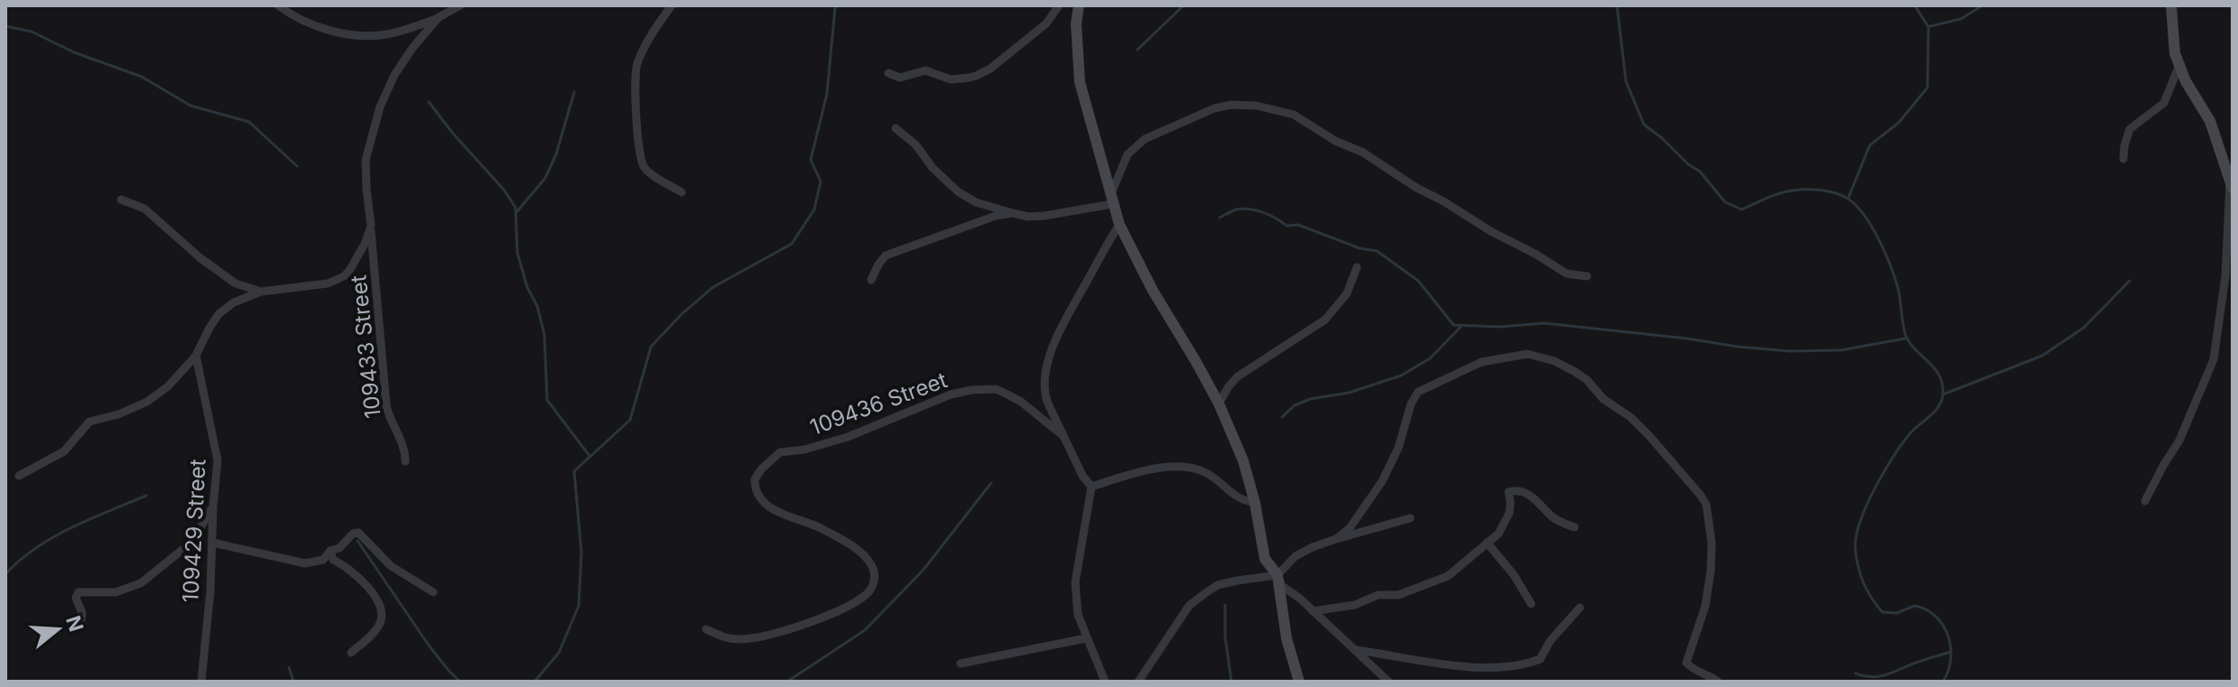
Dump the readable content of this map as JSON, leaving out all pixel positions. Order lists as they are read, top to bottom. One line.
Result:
{"streets":{"street":["109433 Street","109436 Street","109429 Street"]},"north":"right"}
